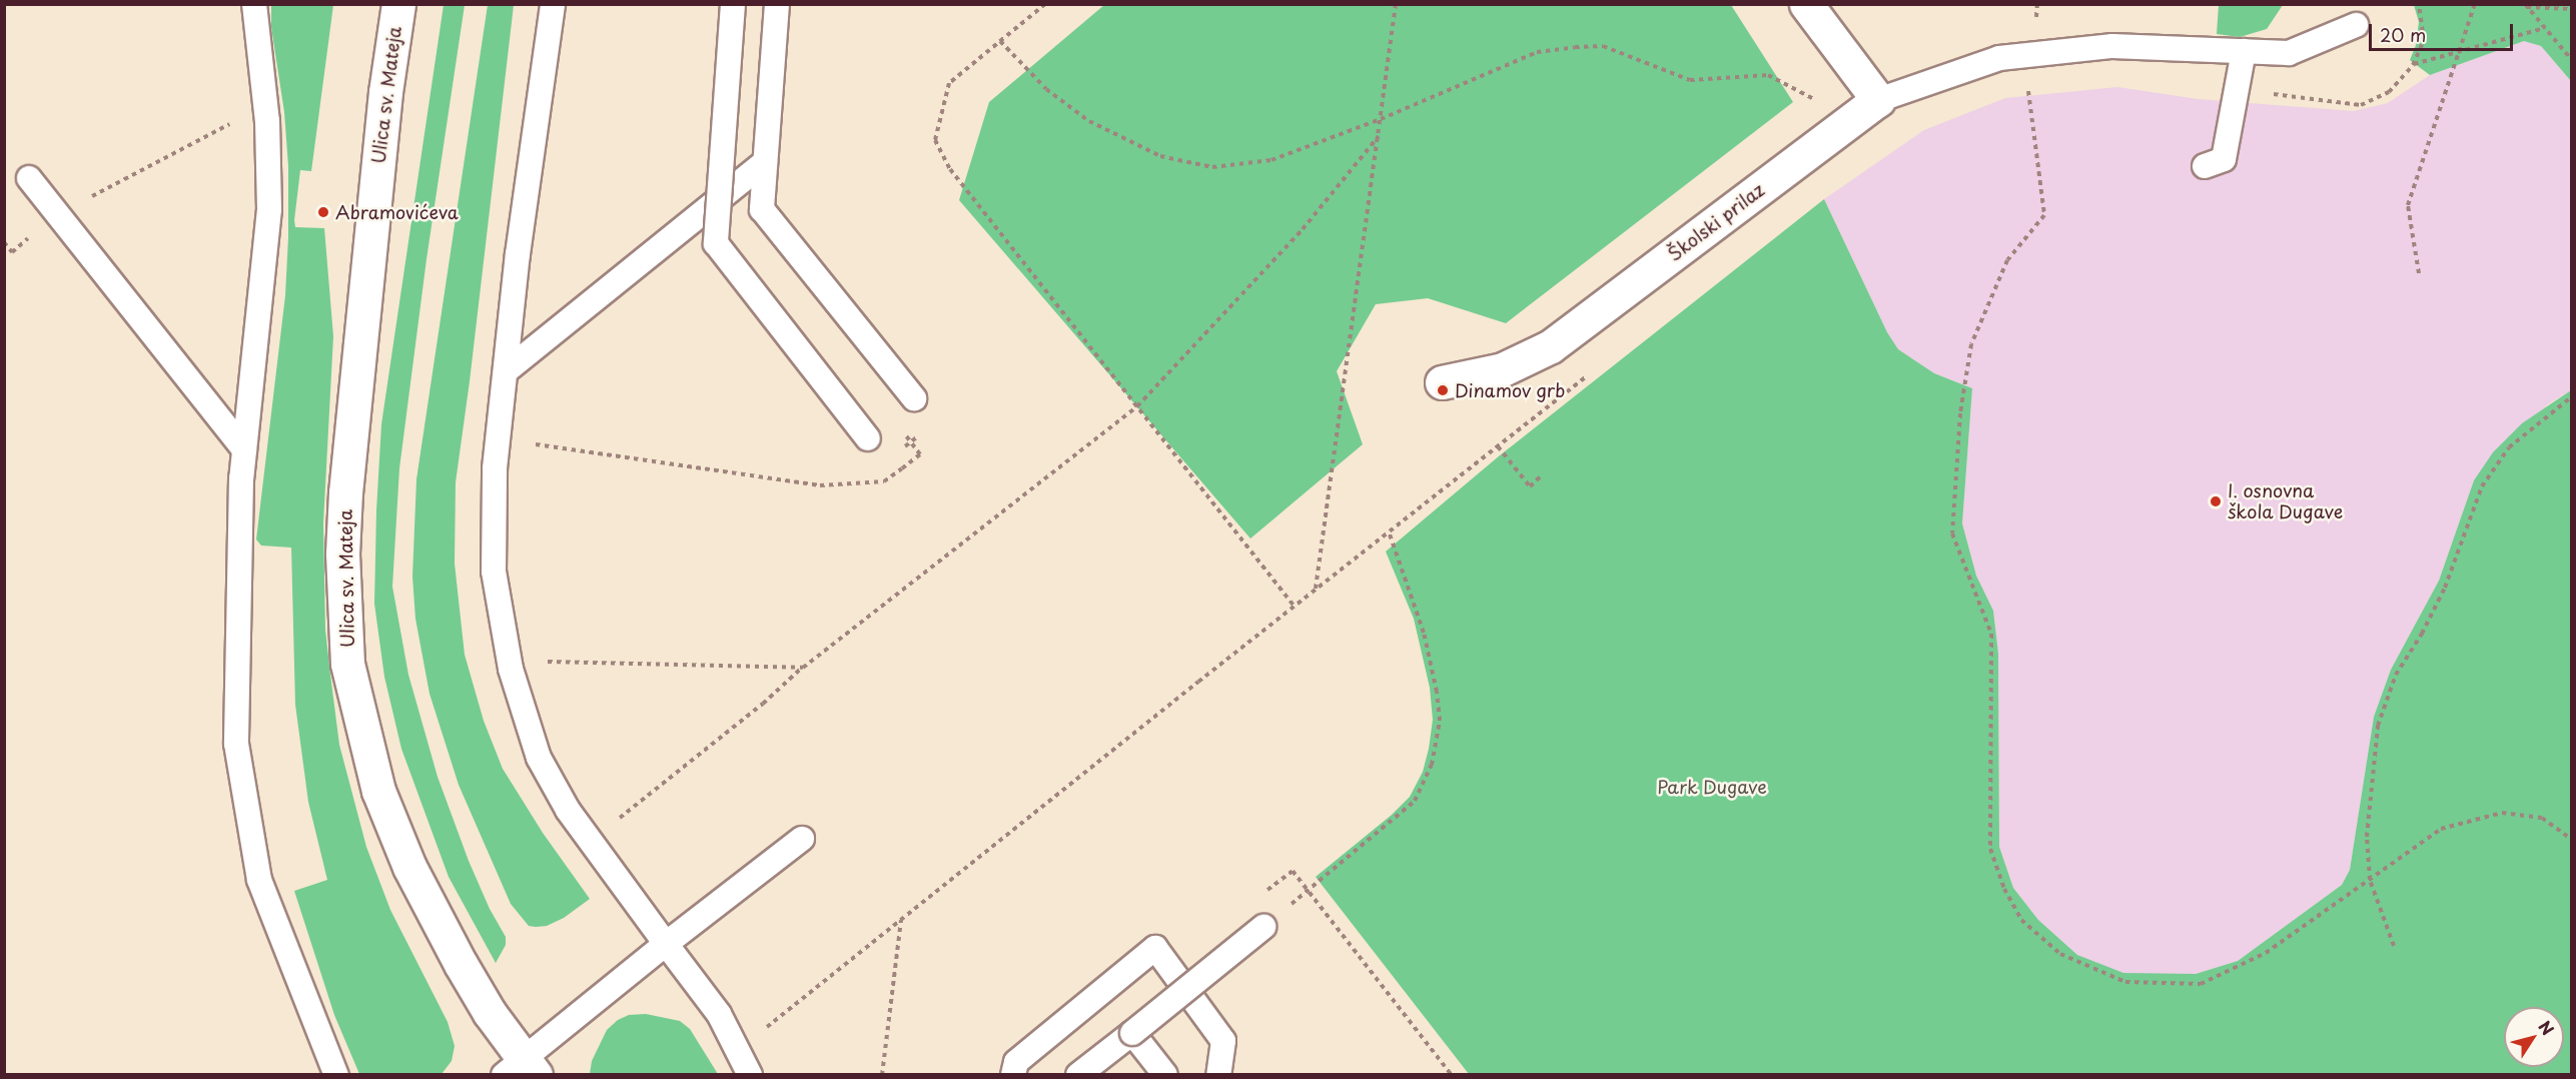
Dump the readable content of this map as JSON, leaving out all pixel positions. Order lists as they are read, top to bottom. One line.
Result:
{"streets":{"street":["Ulica sv. Mateja","Školski prilaz"]},"parks":["Park Dugave"],"places":["Abramovićeva","Dinamov grb","I. osnovna škola Dugave"],"scale_bar":"20 m","north":"top right"}
